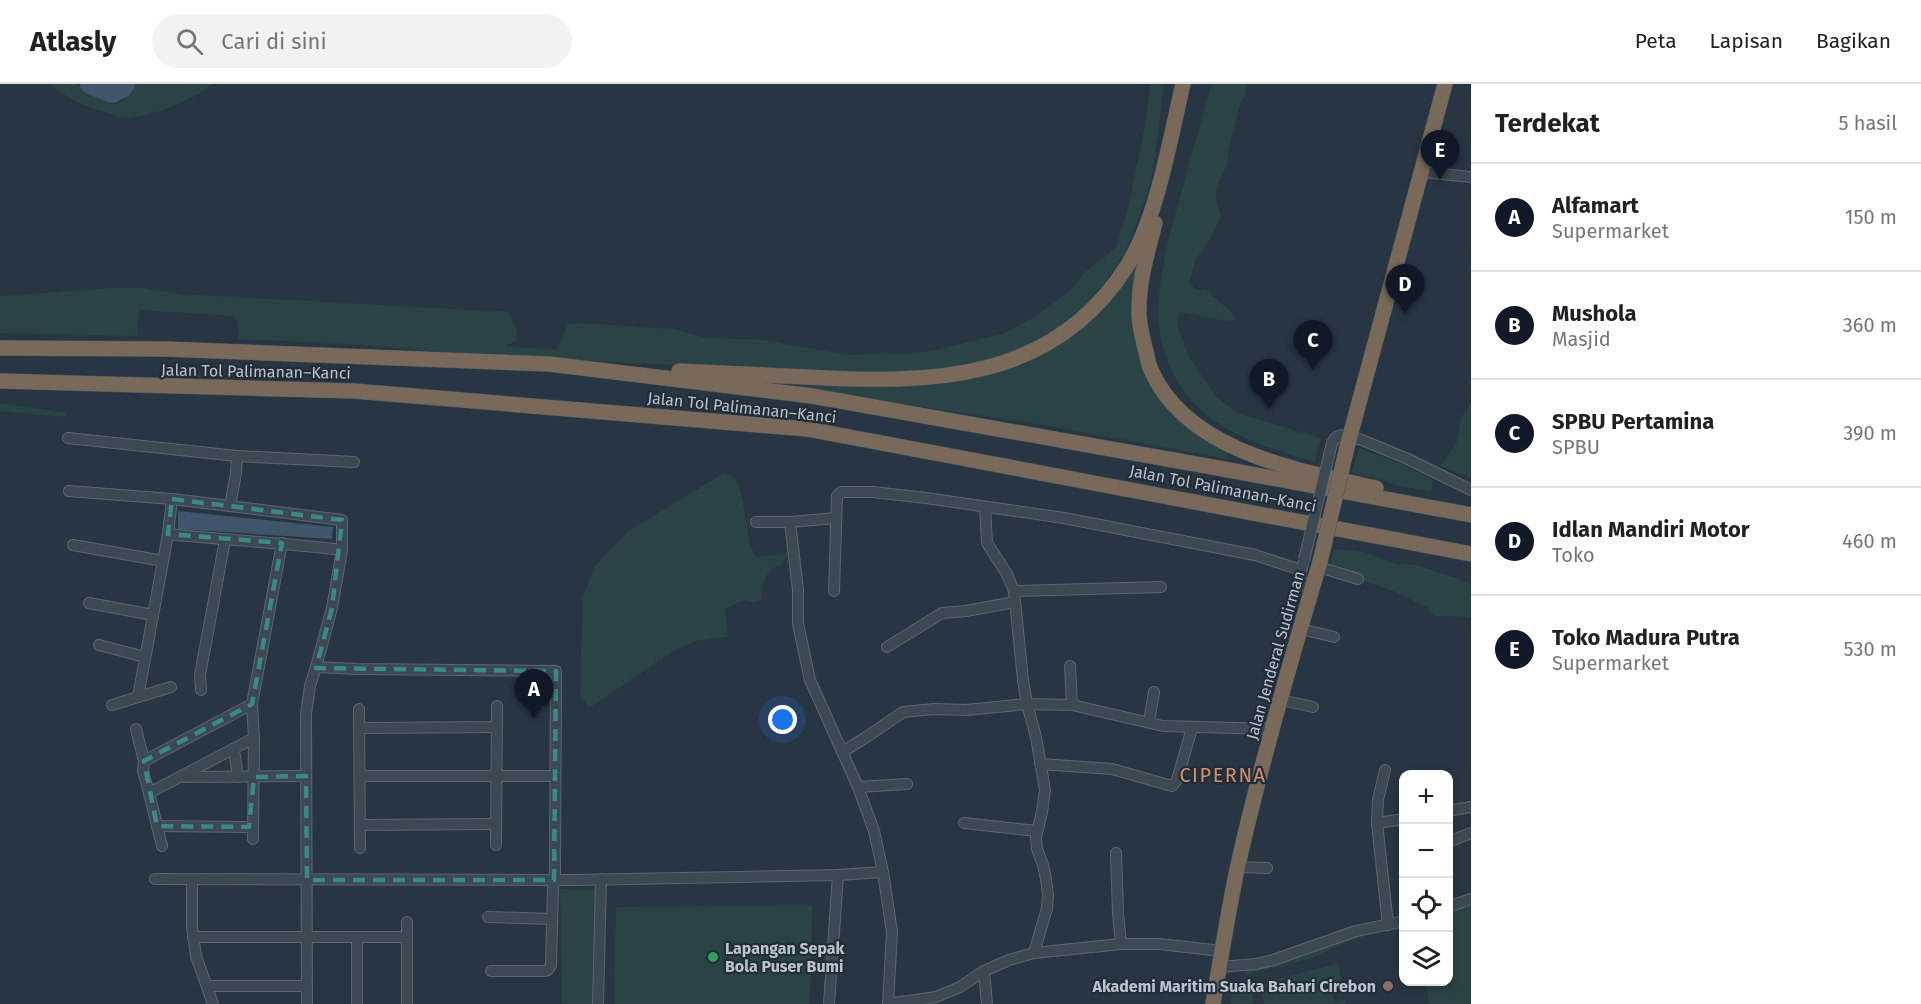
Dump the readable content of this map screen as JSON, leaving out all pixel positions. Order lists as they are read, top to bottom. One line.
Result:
{"streets":{"highway":["Jalan Tol Palimanan–Kanci","Jalan Jenderal Sudirman"]},"districts":["CIPERNA"],"places":["Lapangan Sepak Bola Puser Bumi","Akademi Maritim Suaka Bahari Cirebon"],"page":{"header":"Atlasly","search":"Cari di sini","nav":["Peta","Lapisan","Bagikan"],"heading":["Terdekat","5 hasil"],"pins":["E","D","C","B","A"],"list":[{"mark":"A","name":"Alfamart","note":"Supermarket","value":"150 m"},{"mark":"B","name":"Mushola","note":"Masjid","value":"360 m"},{"mark":"C","name":"SPBU Pertamina","note":"SPBU","value":"390 m"},{"mark":"D","name":"Idlan Mandiri Motor","note":"Toko","value":"460 m"},{"mark":"E","name":"Toko Madura Putra","note":"Supermarket","value":"530 m"}],"map_buttons":["+","−"]}}
